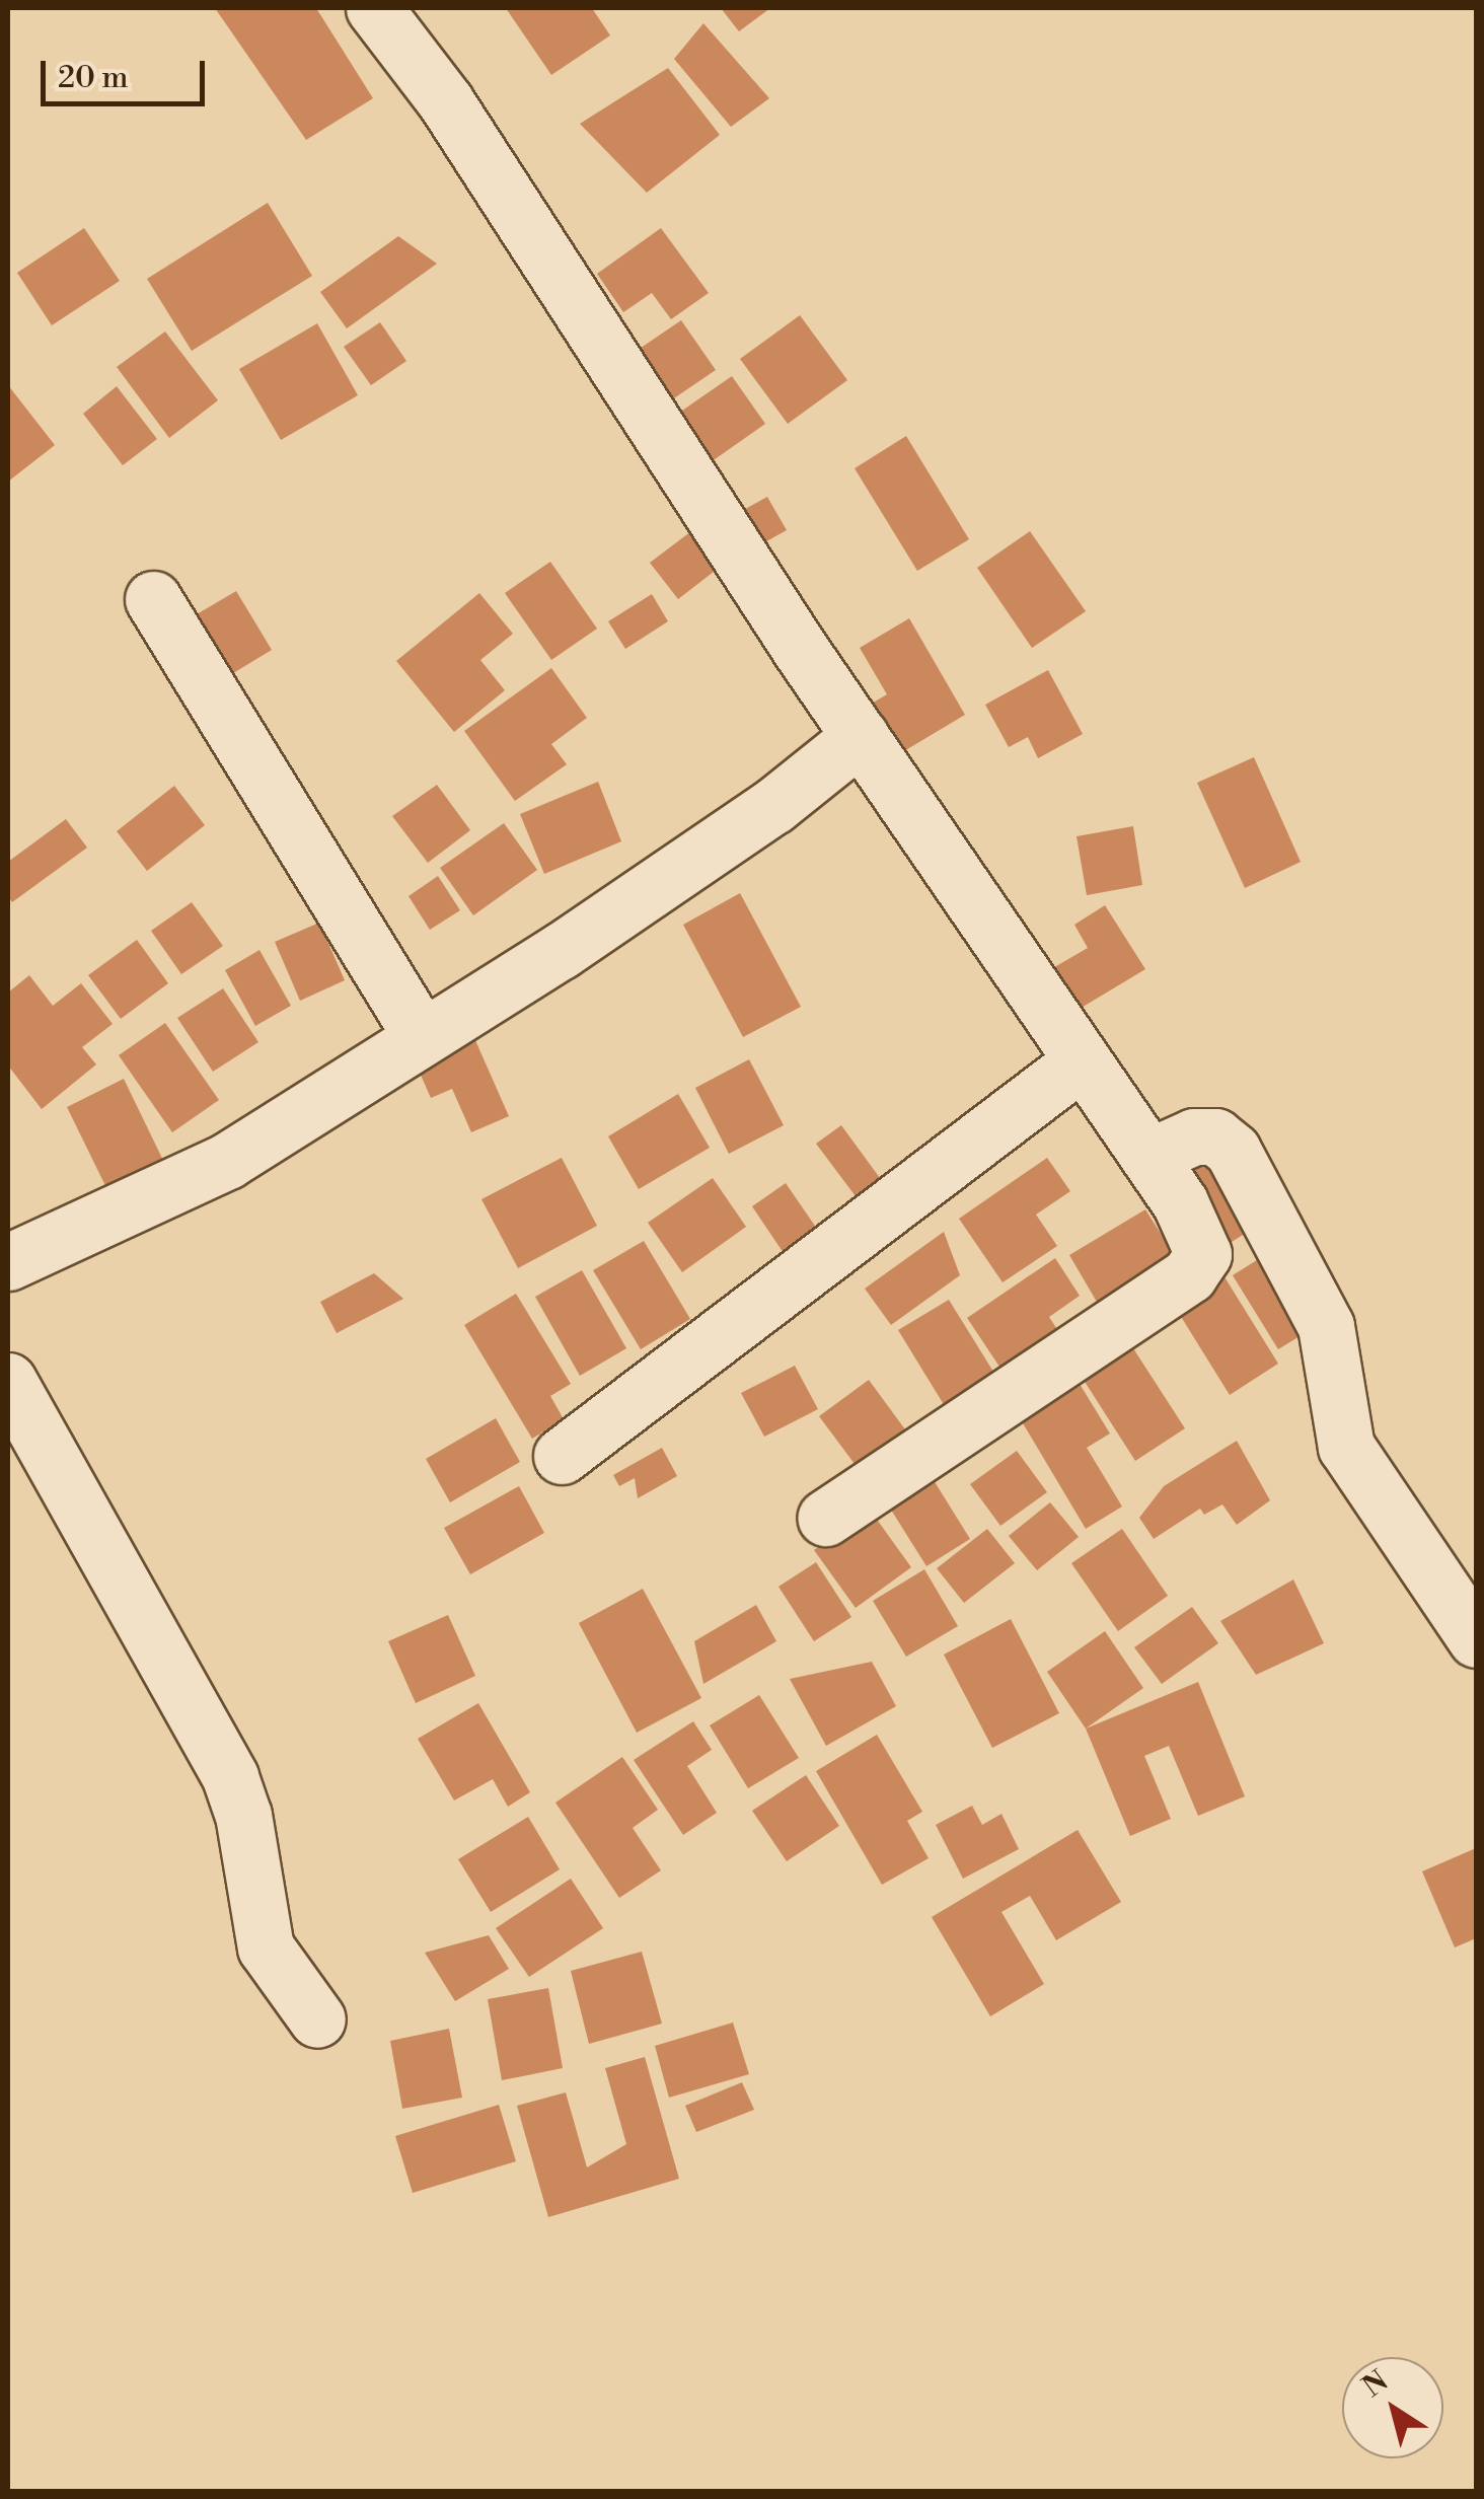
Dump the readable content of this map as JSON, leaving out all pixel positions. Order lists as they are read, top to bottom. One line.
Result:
{"scale_bar":"20 m","north":"top left"}
